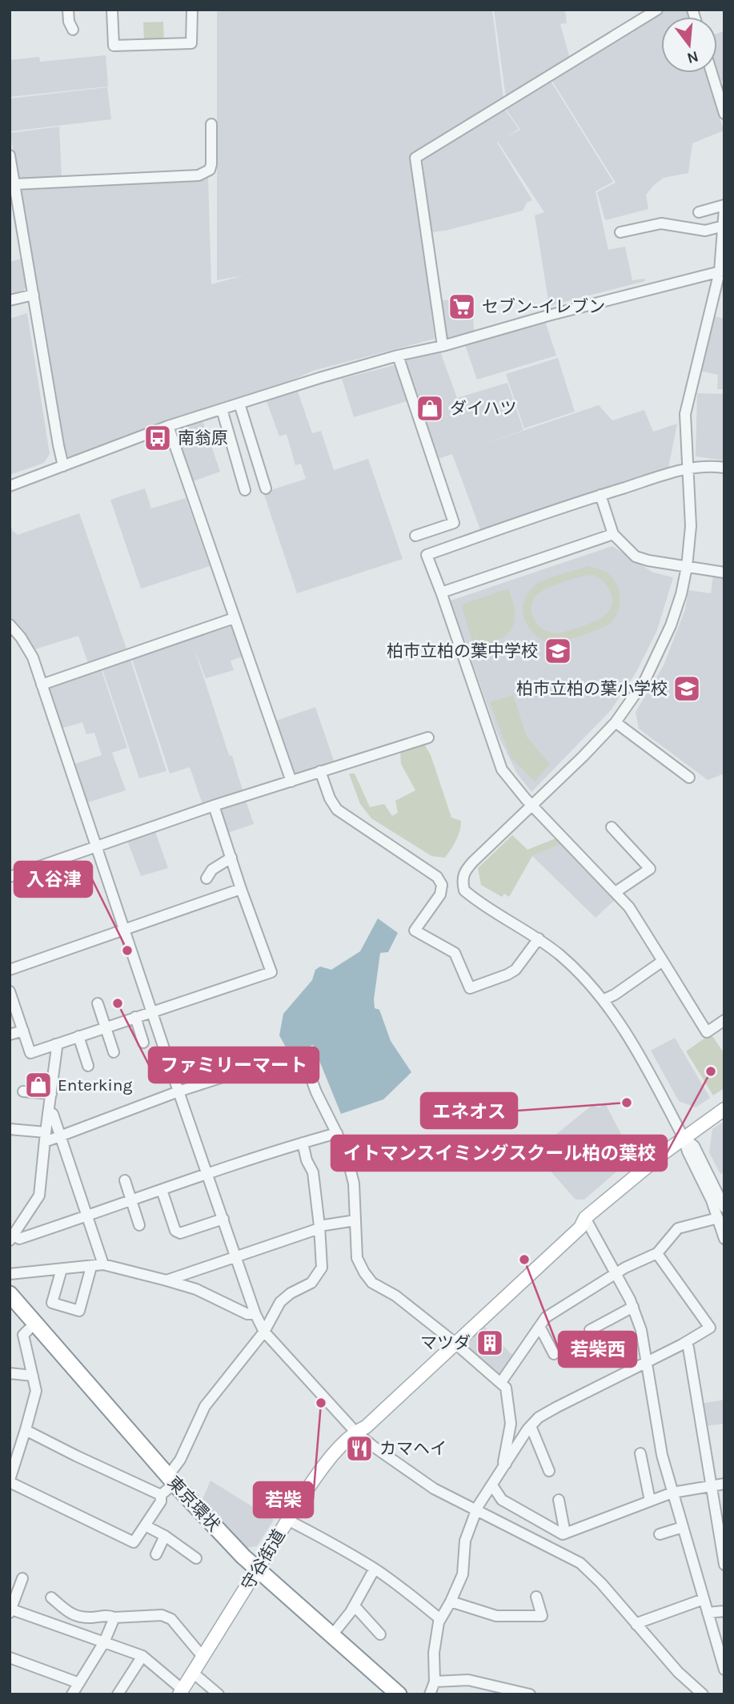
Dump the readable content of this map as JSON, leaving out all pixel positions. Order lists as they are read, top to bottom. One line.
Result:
{"streets":{"highway":["東京環状"],"main road":["守谷街道"]},"crossings":[["東京環状","守谷街道"]],"places":{"supermarket":["セブン-イレブン"],"shop":["ダイハツ","Enterking"],"bus stop":["南翁原"],"school or university":["柏市立柏の葉中学校","柏市立柏の葉小学校"],"other":["入谷津","ファミリーマート","イトマンスイミングスクール柏の葉校","エネオス","若柴西","若柴"],"building":["マツダ"],"restaurant":["カマヘイ"]},"north":"bottom"}
